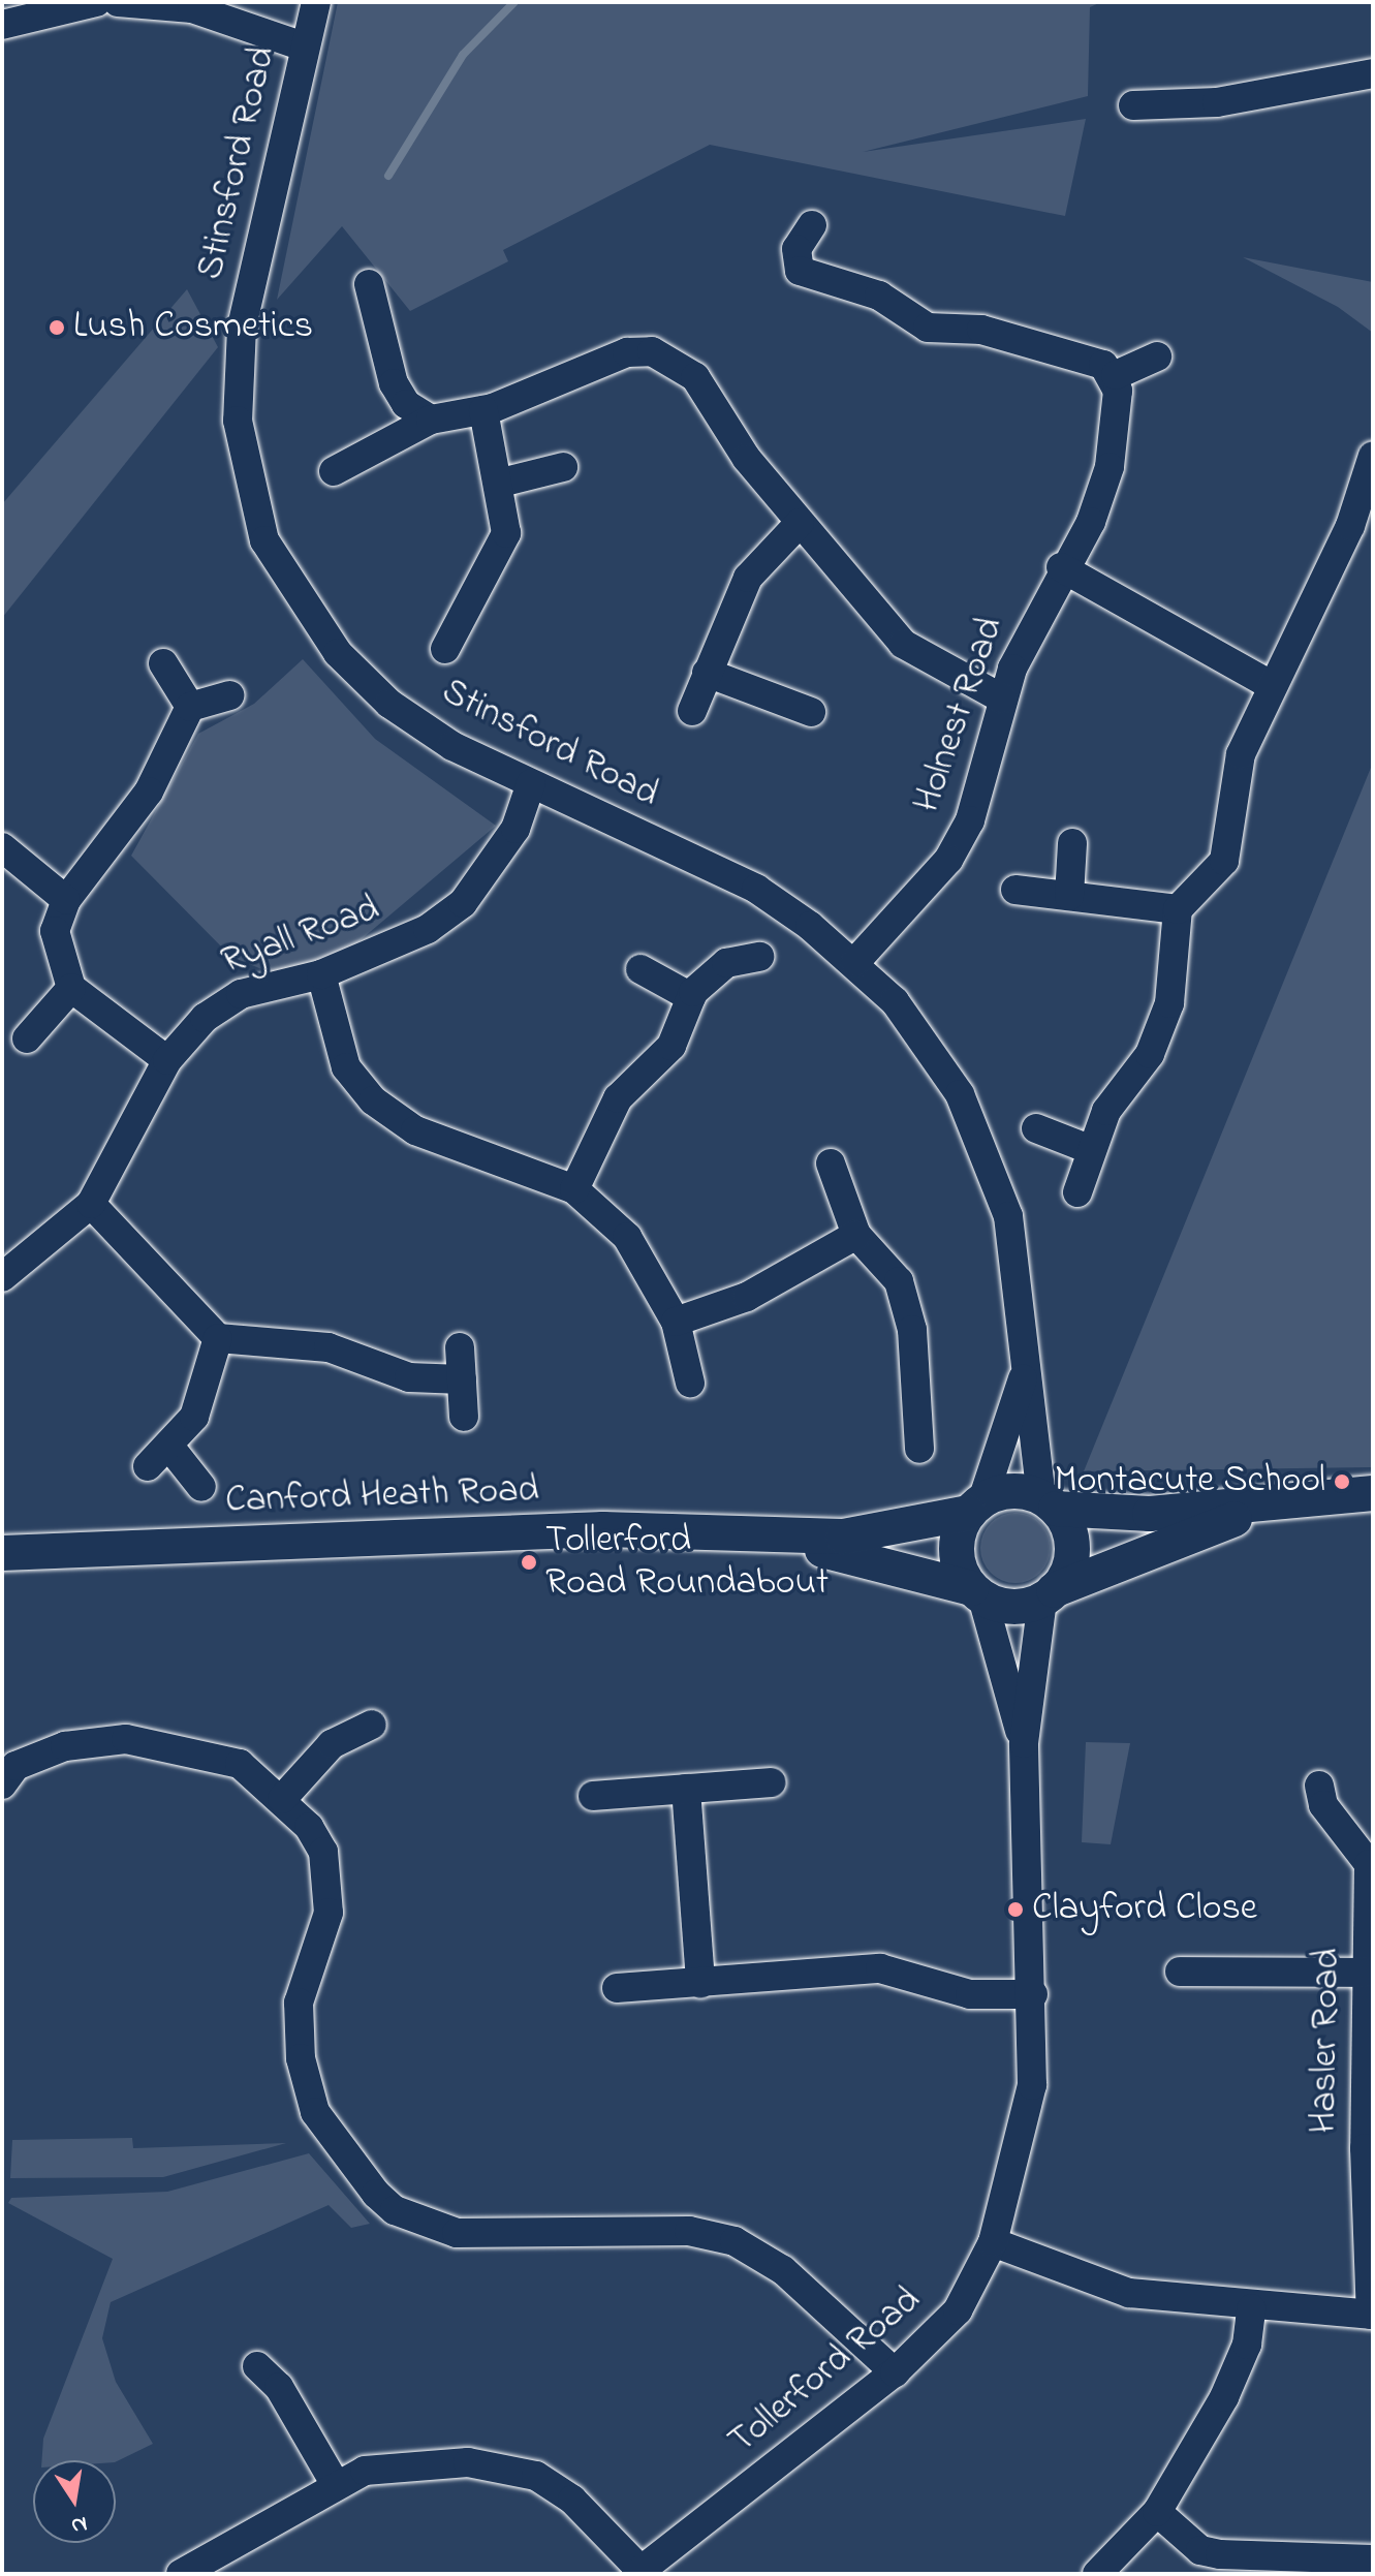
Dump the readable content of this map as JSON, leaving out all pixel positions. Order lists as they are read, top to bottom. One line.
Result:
{"streets":{"main road":["Canford Heath Road"],"street":["Stinsford Road","Holnest Road","Ryall Road","Hasler Road","Tollerford Road"]},"crossings":[["Stinsford Road","Holnest Road"],["Stinsford Road","Ryall Road"],["Stinsford Road","Canford Heath Road"],["Stinsford Road","Tollerford Road"],["Canford Heath Road","Tollerford Road"],["Hasler Road","Tollerford Road"]],"places":["Lush Cosmetics","Montacute School","Tollerford Road Roundabout","Clayford Close"],"north":"bottom"}
